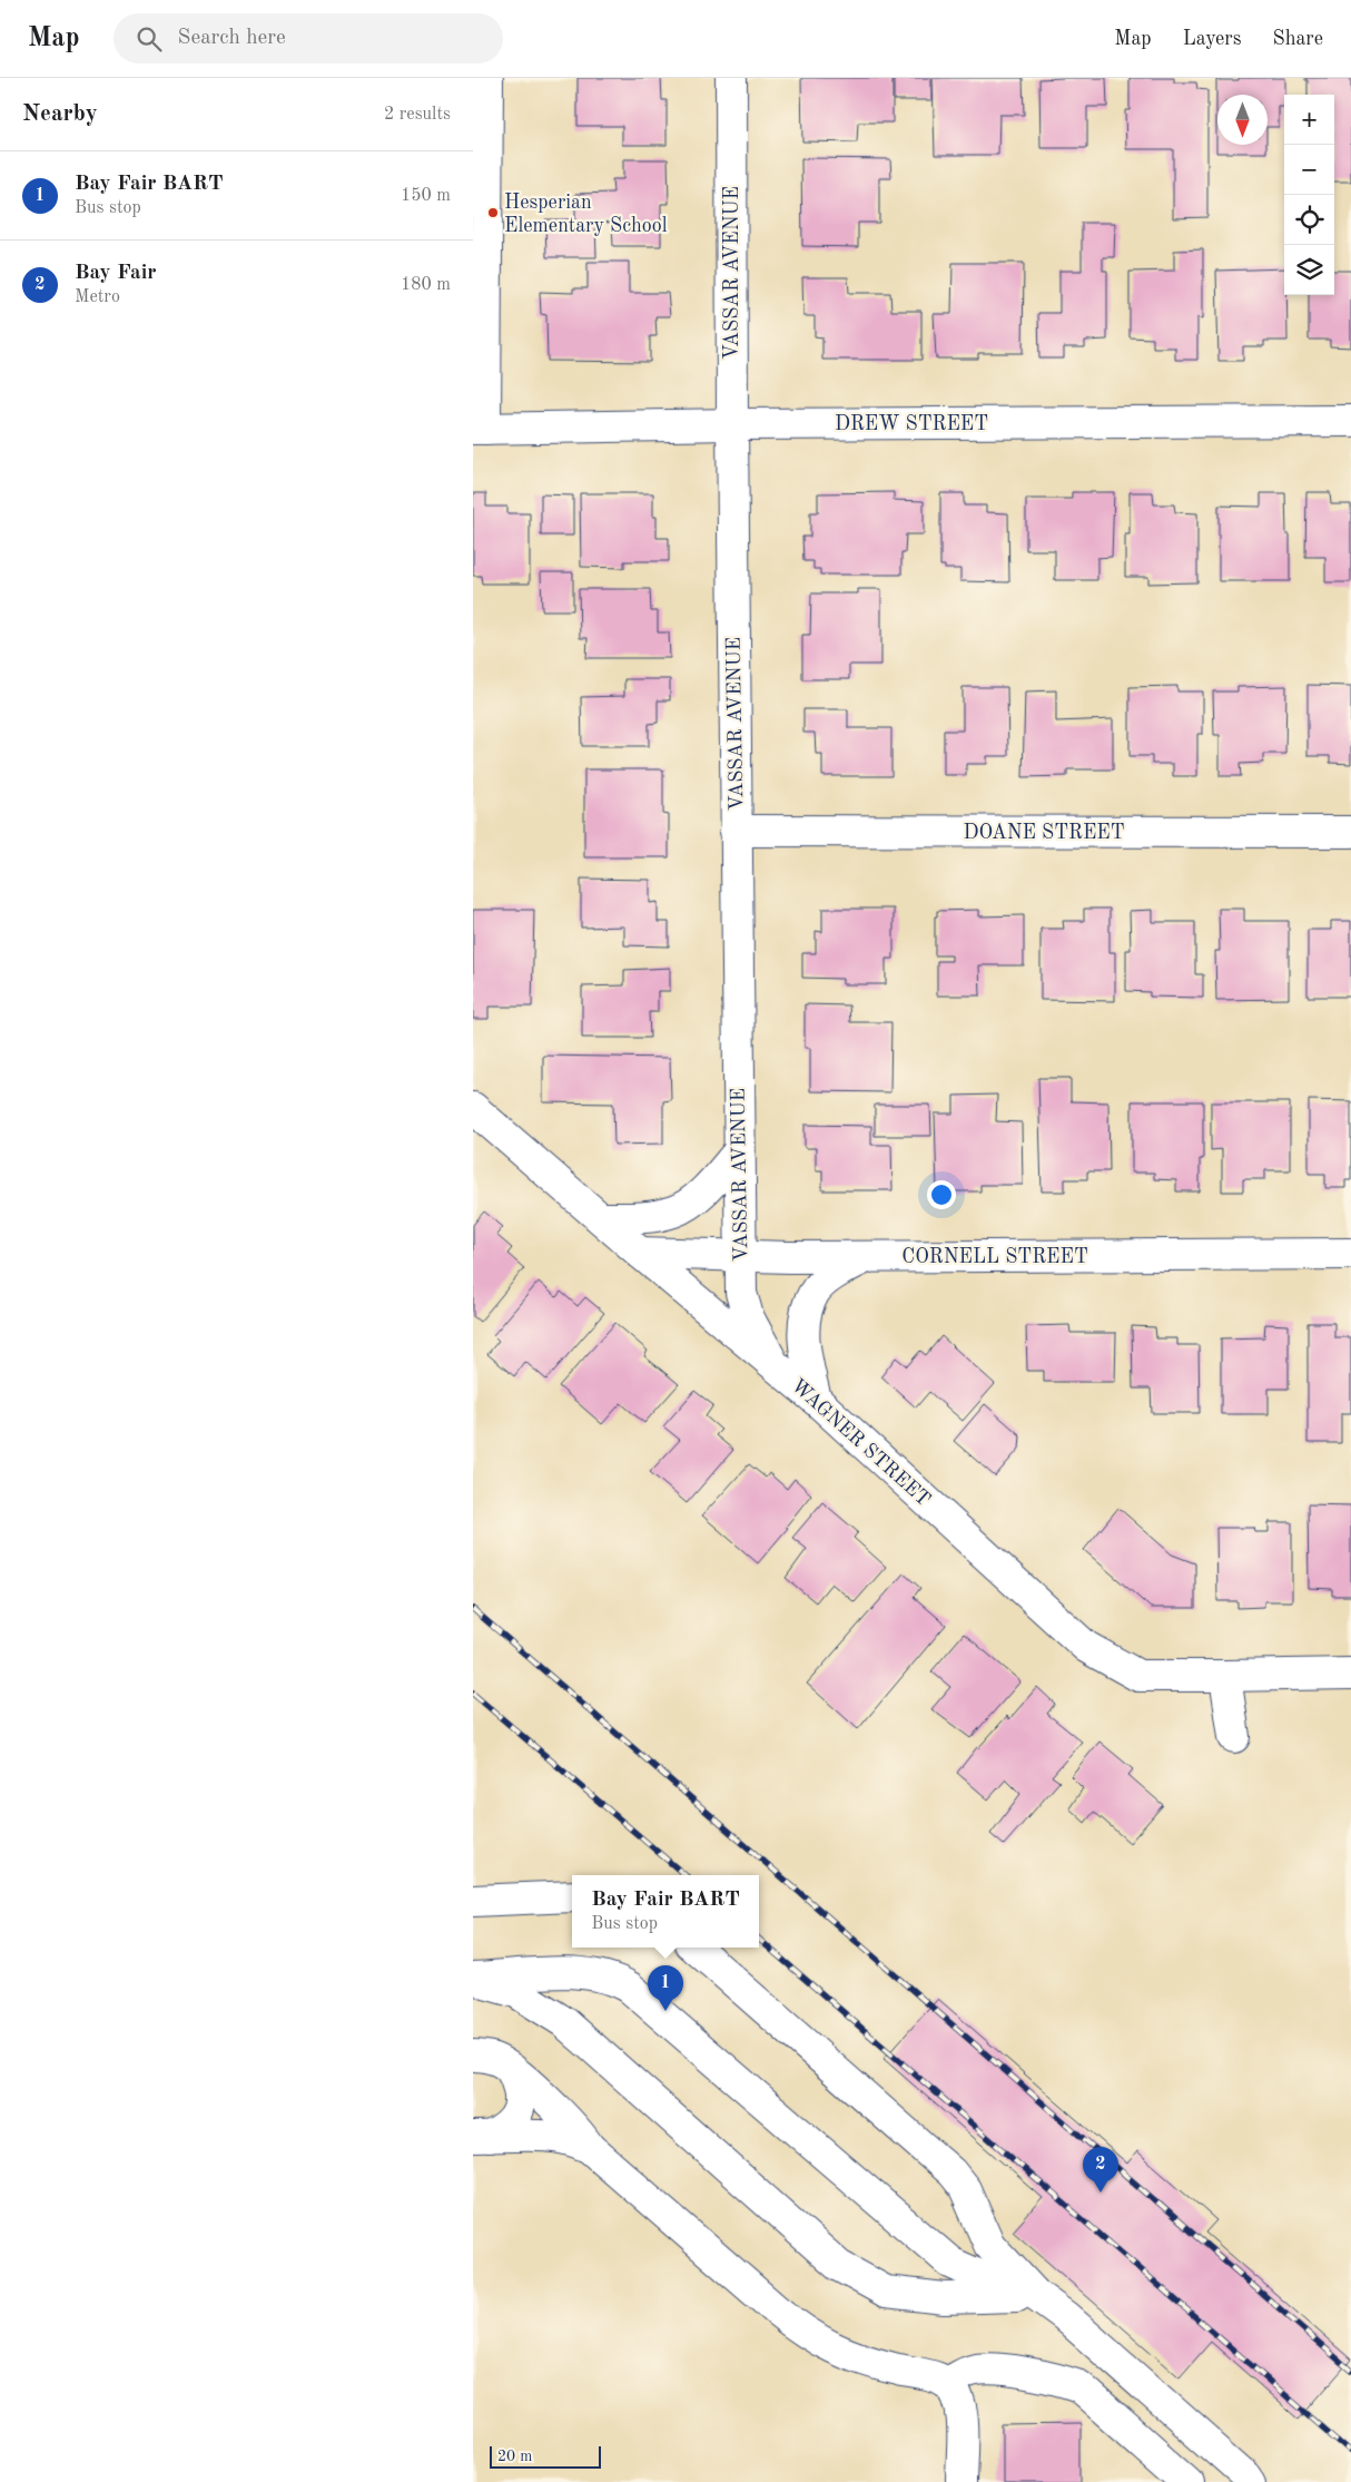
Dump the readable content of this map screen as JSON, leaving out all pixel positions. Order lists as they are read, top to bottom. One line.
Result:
{"streets":{"street":["VASSAR AVENUE","DREW STREET","DOANE STREET","CORNELL STREET","WAGNER STREET"]},"crossings":[["VASSAR AVENUE","DREW STREET"],["VASSAR AVENUE","DOANE STREET"],["VASSAR AVENUE","CORNELL STREET"],["VASSAR AVENUE","WAGNER STREET"],["CORNELL STREET","WAGNER STREET"]],"places":["Hesperian Elementary School"],"scale_bar":"20 m","north":"bottom","page":{"header":"Map","search":"Search here","nav":["Map","Layers","Share"],"heading":["Nearby","2 results"],"map_buttons":["+","−"],"list":[{"mark":"1","name":"Bay Fair BART","note":"Bus stop","value":"150 m"},{"mark":"2","name":"Bay Fair","note":"Metro","value":"180 m"}],"popup":["Bay Fair BART","Bus stop"],"pins":["1","2"],"scale":"20 m"}}
